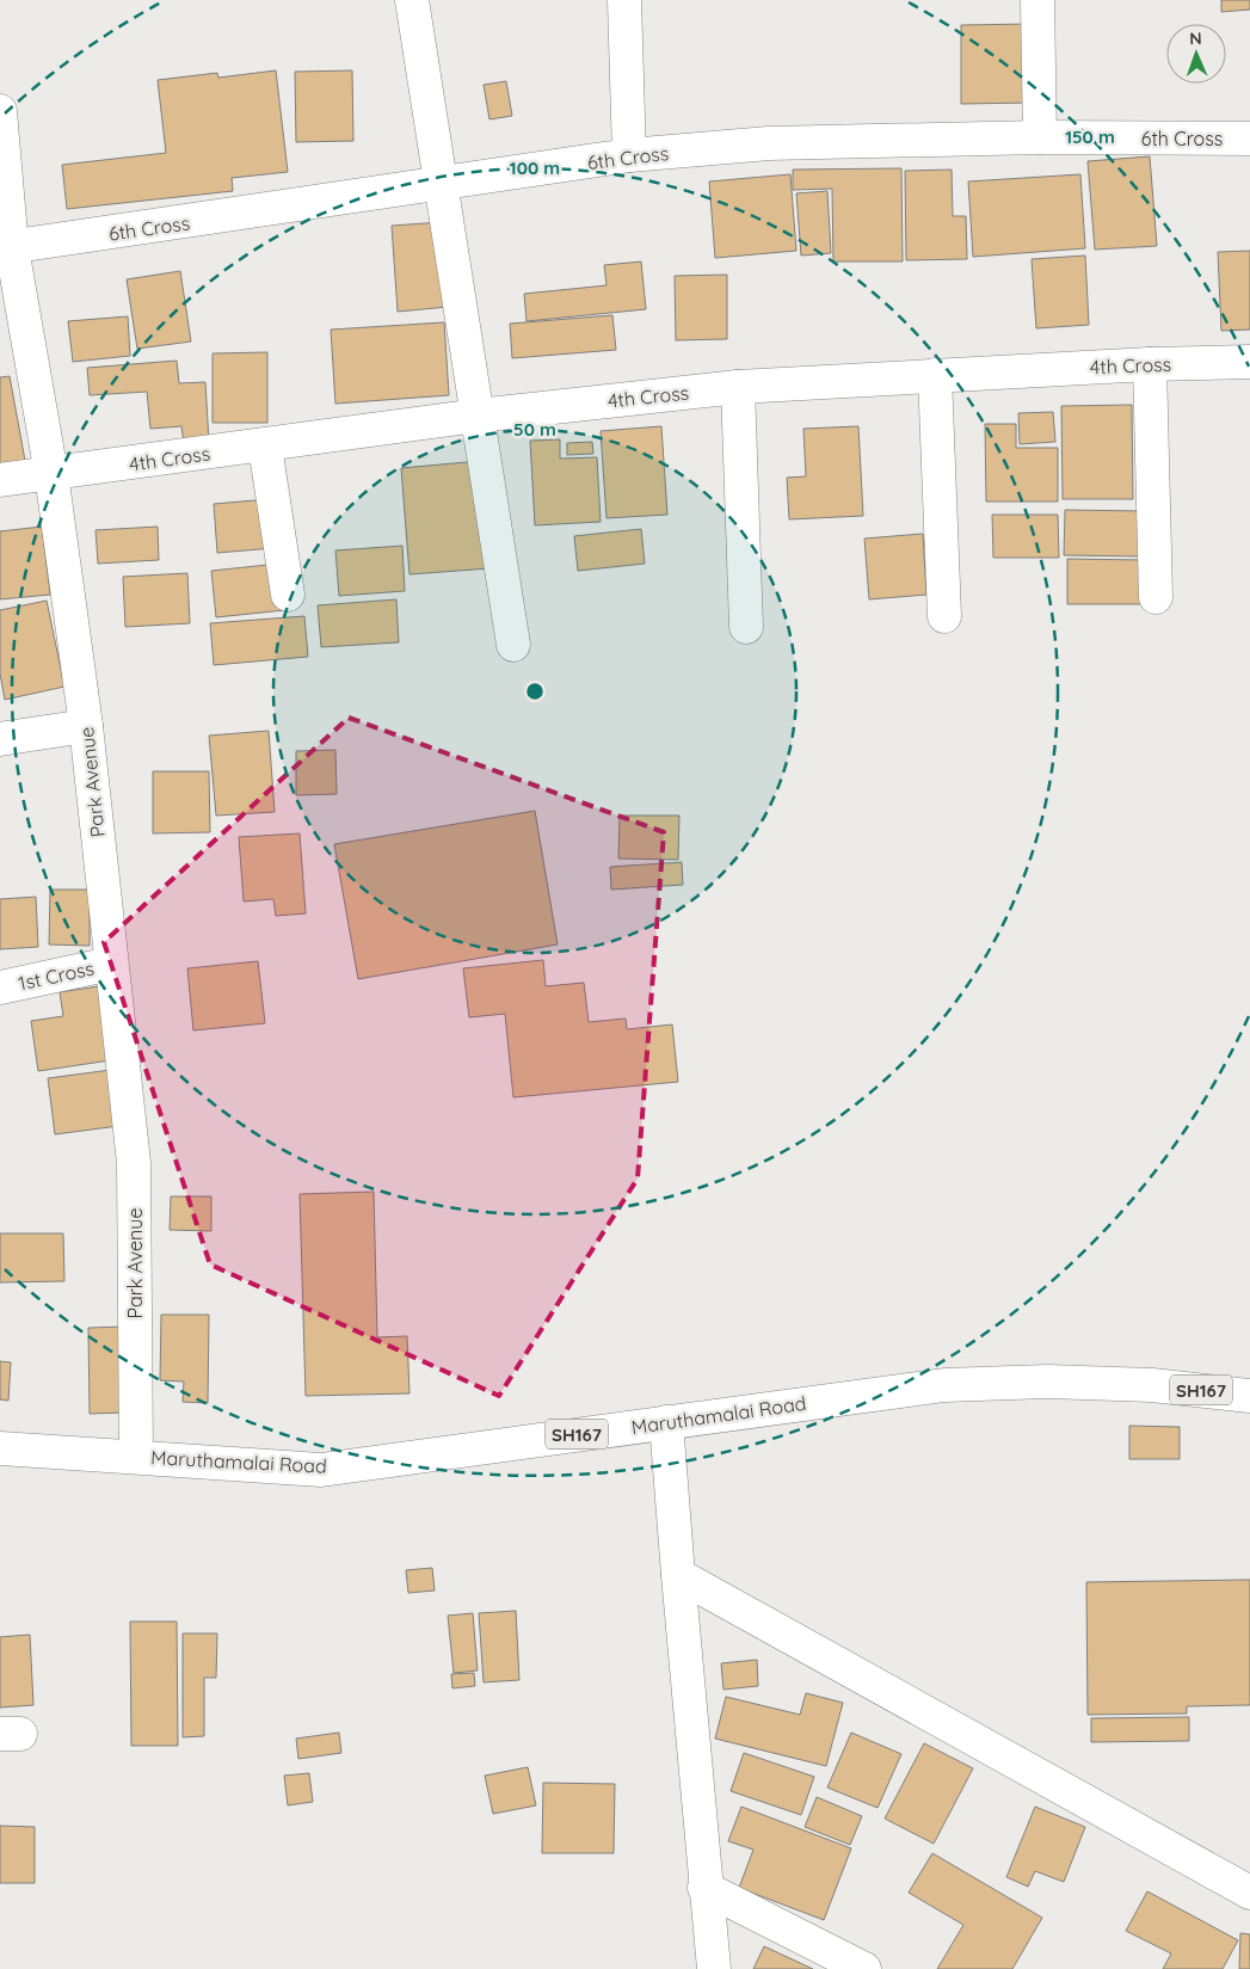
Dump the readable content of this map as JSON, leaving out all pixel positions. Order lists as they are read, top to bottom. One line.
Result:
{"streets":{"street":["6th Cross","4th Cross","Park Avenue","1st Cross","SH167","Maruthamalai Road"]},"crossings":[["6th Cross","Park Avenue"],["4th Cross","Park Avenue"],["Park Avenue","1st Cross"],["Park Avenue","Maruthamalai Road"]],"north":"top","rings":["150 m","100 m","50 m"]}
